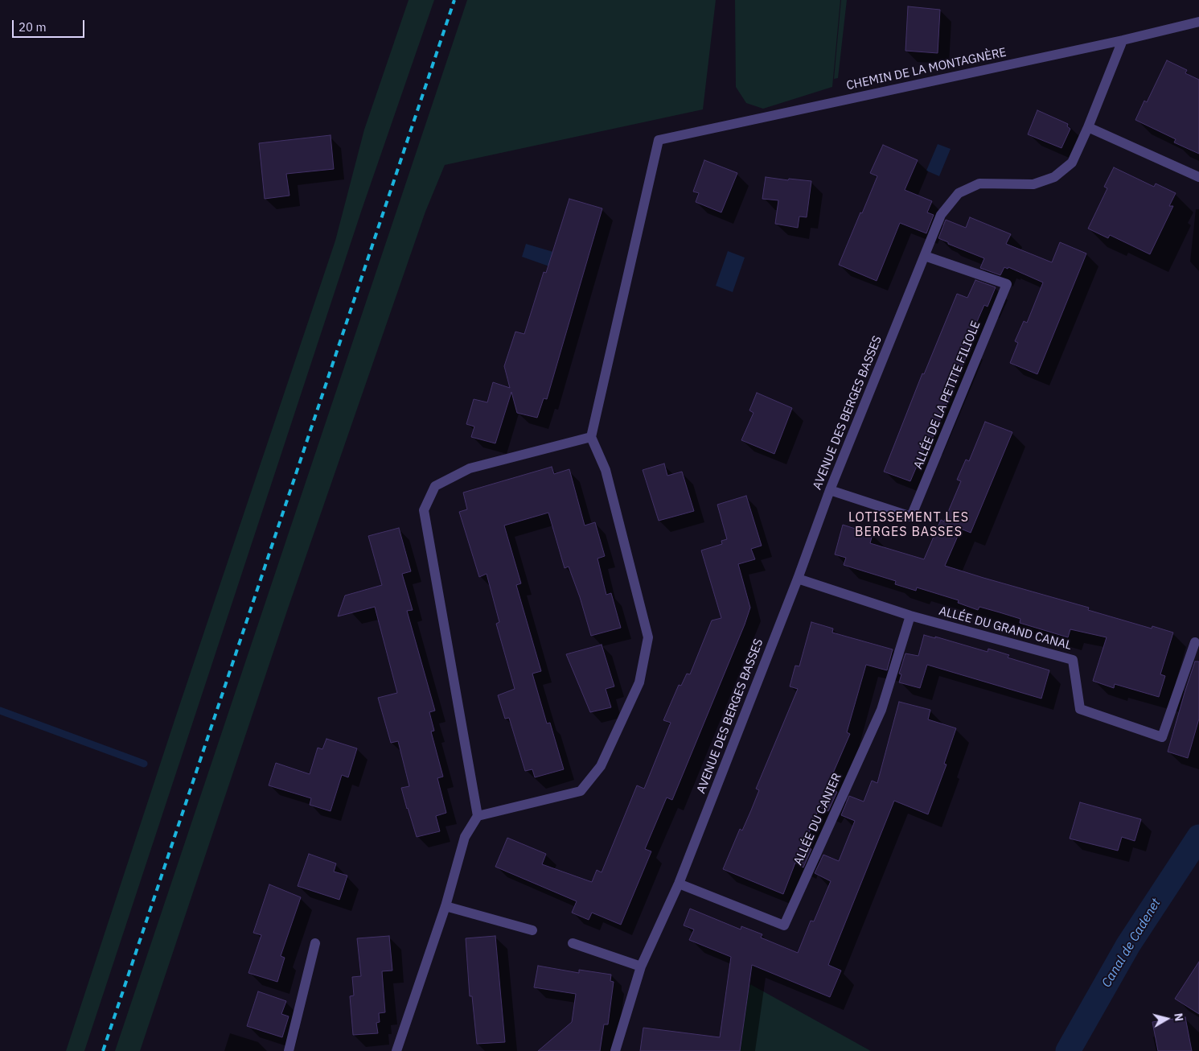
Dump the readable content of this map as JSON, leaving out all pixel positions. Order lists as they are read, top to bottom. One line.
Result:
{"streets":{"street":["CHEMIN DE LA MONTAGNÈRE","ALLÉE DE LA PETITE FILIOLE","AVENUE DES BERGES BASSES","ALLÉE DU GRAND CANAL","ALLÉE DU CANIER"]},"crossings":[["CHEMIN DE LA MONTAGNÈRE","AVENUE DES BERGES BASSES"],["ALLÉE DE LA PETITE FILIOLE","AVENUE DES BERGES BASSES"],["AVENUE DES BERGES BASSES","ALLÉE DU GRAND CANAL"],["AVENUE DES BERGES BASSES","ALLÉE DU CANIER"],["ALLÉE DU GRAND CANAL","ALLÉE DU CANIER"]],"districts":["LOTISSEMENT LES BERGES BASSES"],"water":["Canal de Cadenet"],"scale_bar":"20 m","north":"right"}
